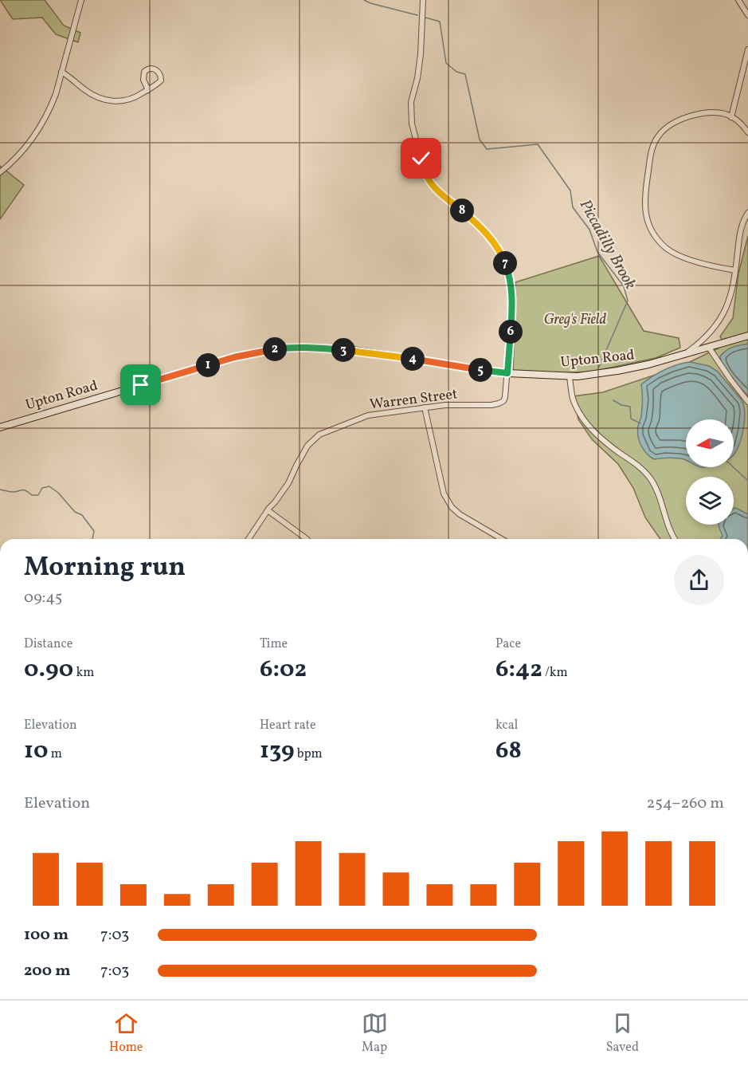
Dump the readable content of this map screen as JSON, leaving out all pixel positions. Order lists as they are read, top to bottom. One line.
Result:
{"streets":{"main road":["Upton Road"],"street":["Warren Street"]},"crossings":[["Upton Road","Warren Street"]],"water":["Piccadilly Brook"],"parks":["Greg's Field"],"north":"left","page":{"pins":["8","7","6","2","3","4","1","5"],"heading":["Morning run","09:45"],"stats":[["Distance","0.90 km"],["Time","6:02"],["Pace","6:42 /km"],["Elevation","10 m"],["Heart rate","139 bpm"],["kcal","68"]],"chart":["Elevation","254–260 m"],"list":[{"name":"100 m","note":"7:03"},{"name":"200 m","note":"7:03"}],"tabs":["Home","Map","Saved"]}}
